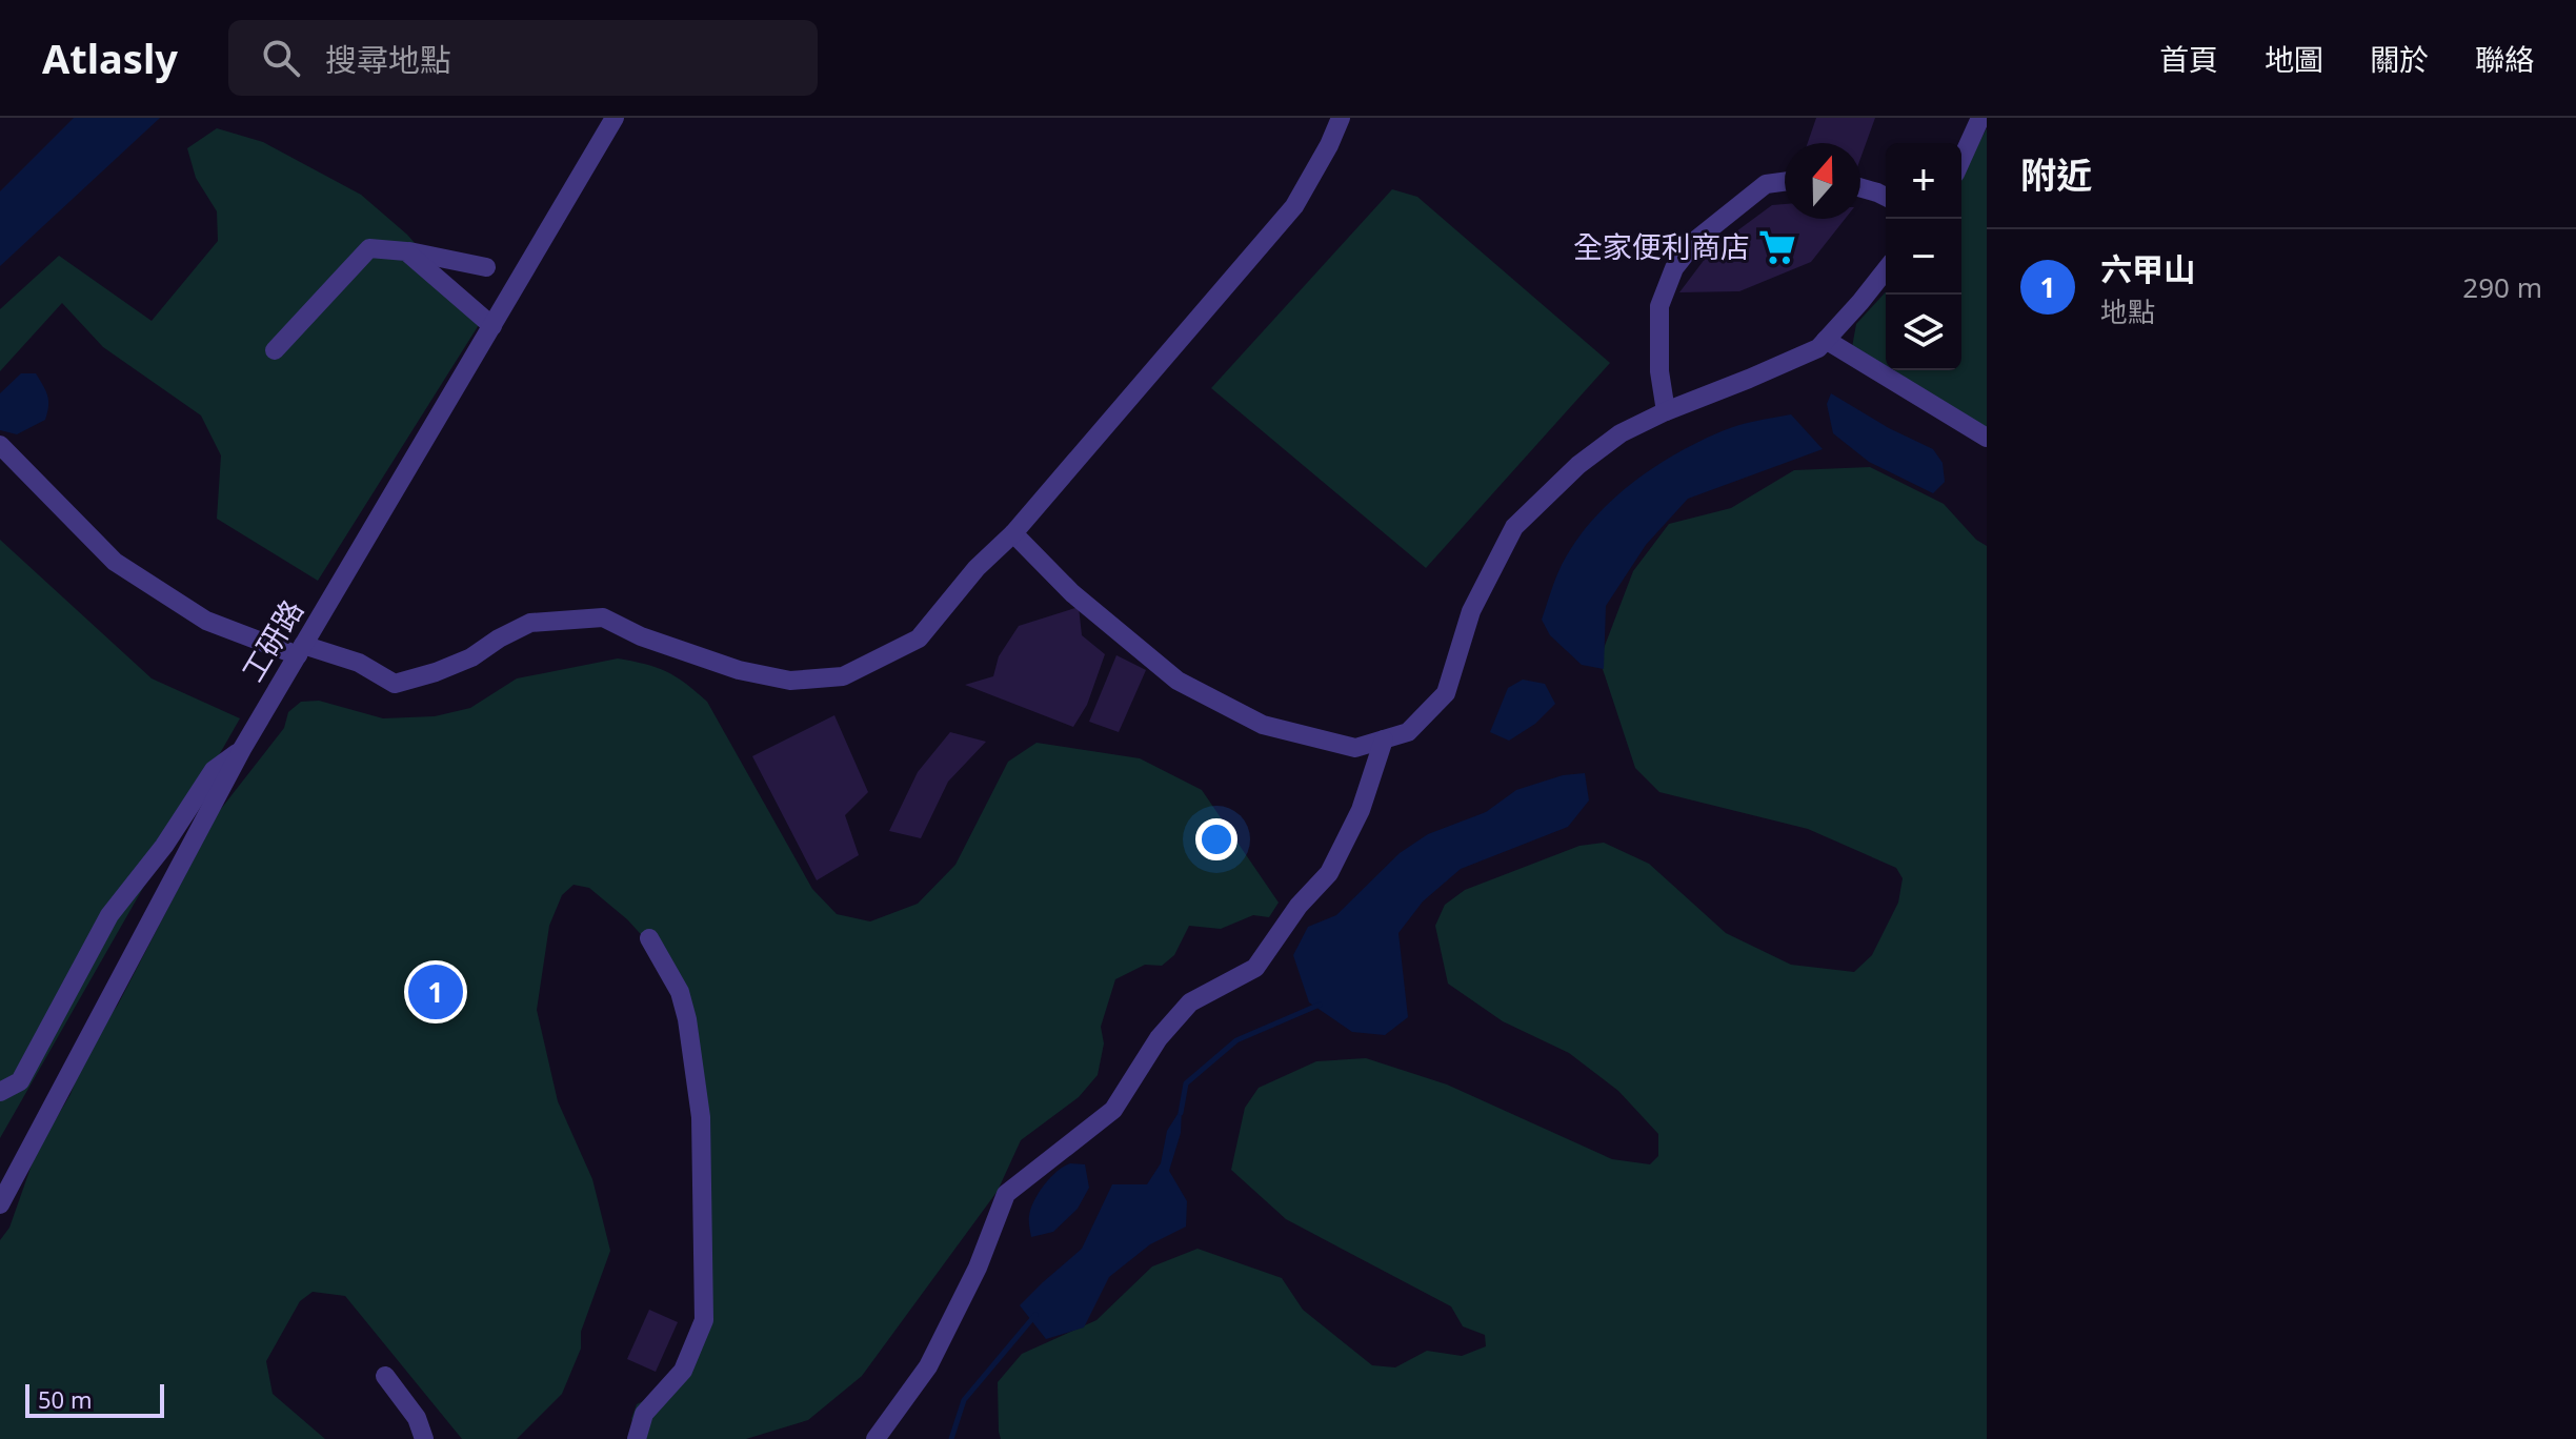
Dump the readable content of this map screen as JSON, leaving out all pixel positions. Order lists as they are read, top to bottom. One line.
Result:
{"streets":{"street":["工研路"]},"places":{"supermarket":["全家便利商店"]},"scale_bar":"50 m","north":"top","page":{"header":"Atlasly","search":"搜尋地點","nav":["首頁","地圖","關於","聯絡"],"heading":"附近","map_buttons":["+","−"],"list":[{"mark":"1","name":"六甲山","note":"地點","value":"290 m"}],"pins":"1","scale":"50 m"}}
